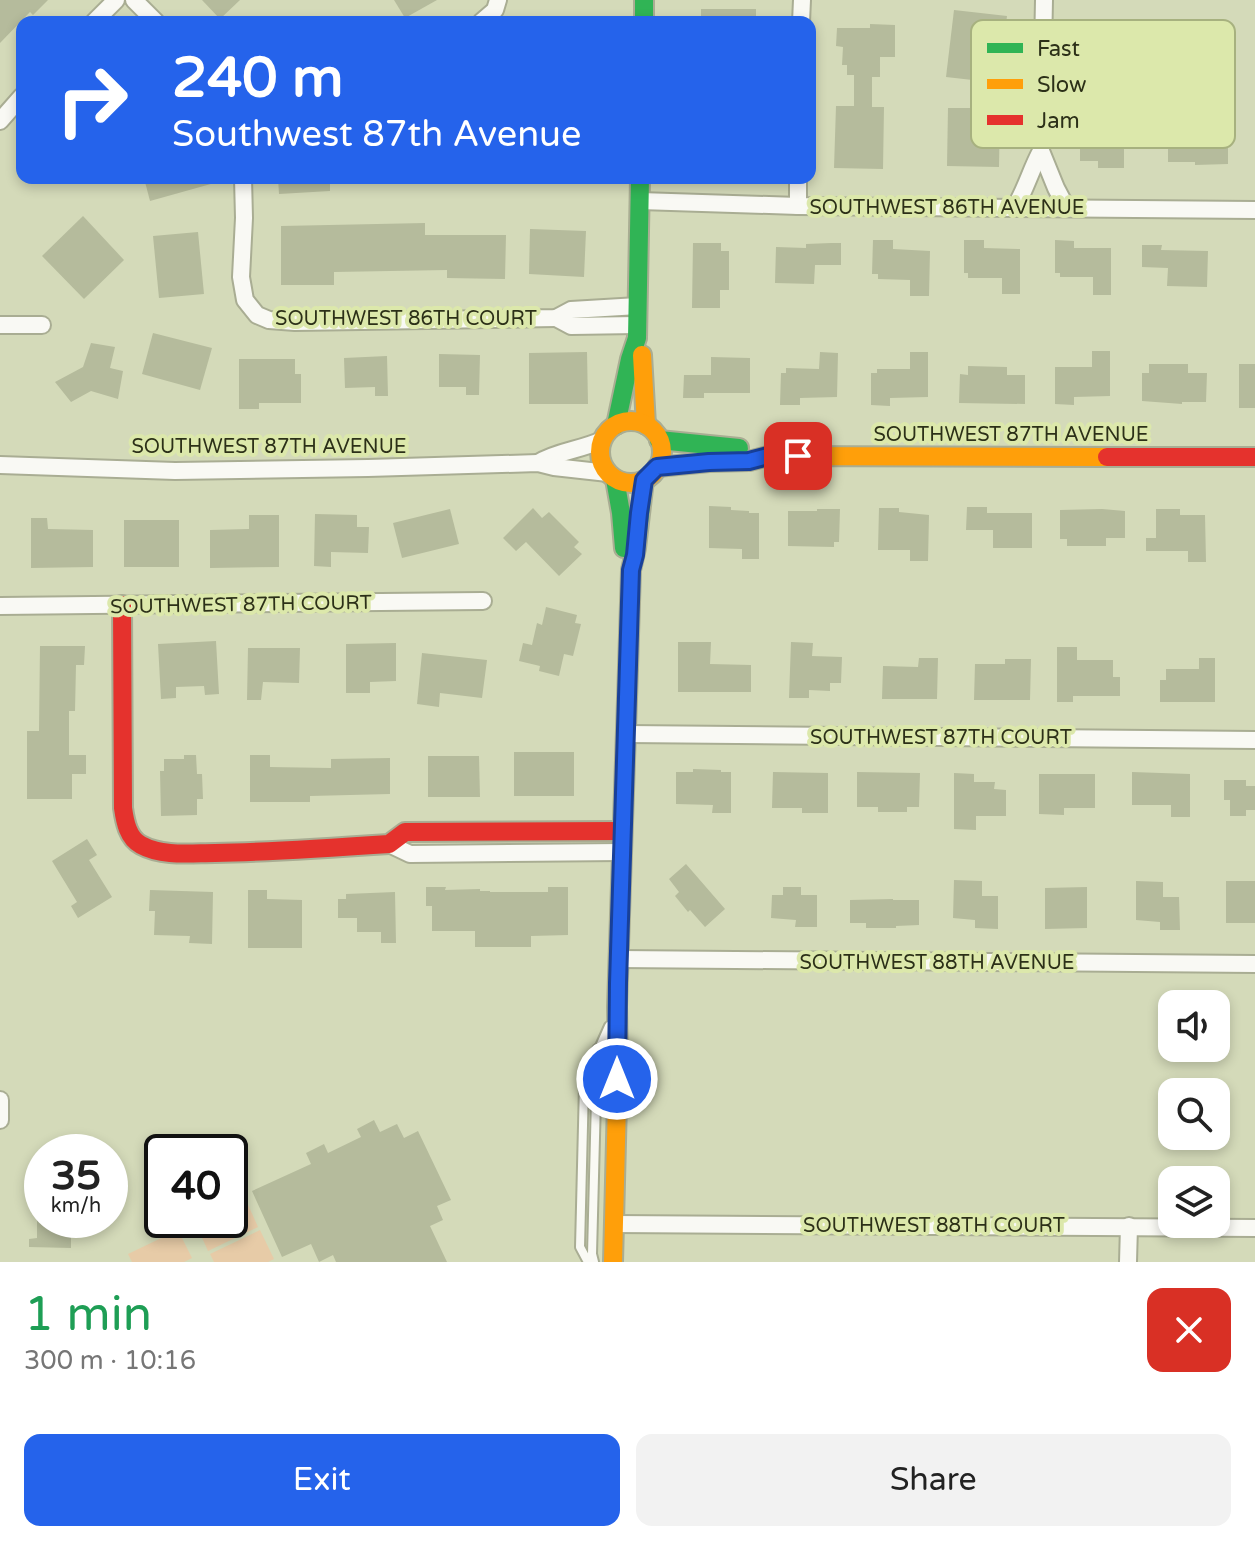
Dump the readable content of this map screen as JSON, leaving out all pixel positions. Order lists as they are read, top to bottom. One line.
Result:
{"streets":{"street":["SOUTHWEST 86TH AVENUE","SOUTHWEST 86TH COURT","SOUTHWEST 87TH AVENUE","SOUTHWEST 87TH COURT","SOUTHWEST 88TH AVENUE","SOUTHWEST 88TH COURT"]},"legend":["Fast","Slow","Jam"],"page":{"turn":["240 m","Southwest 87th Avenue"],"speed":"35 km/h","limit":"40","heading":["1 min","300 m · 10:16"],"buttons":["Exit","Share"]}}
